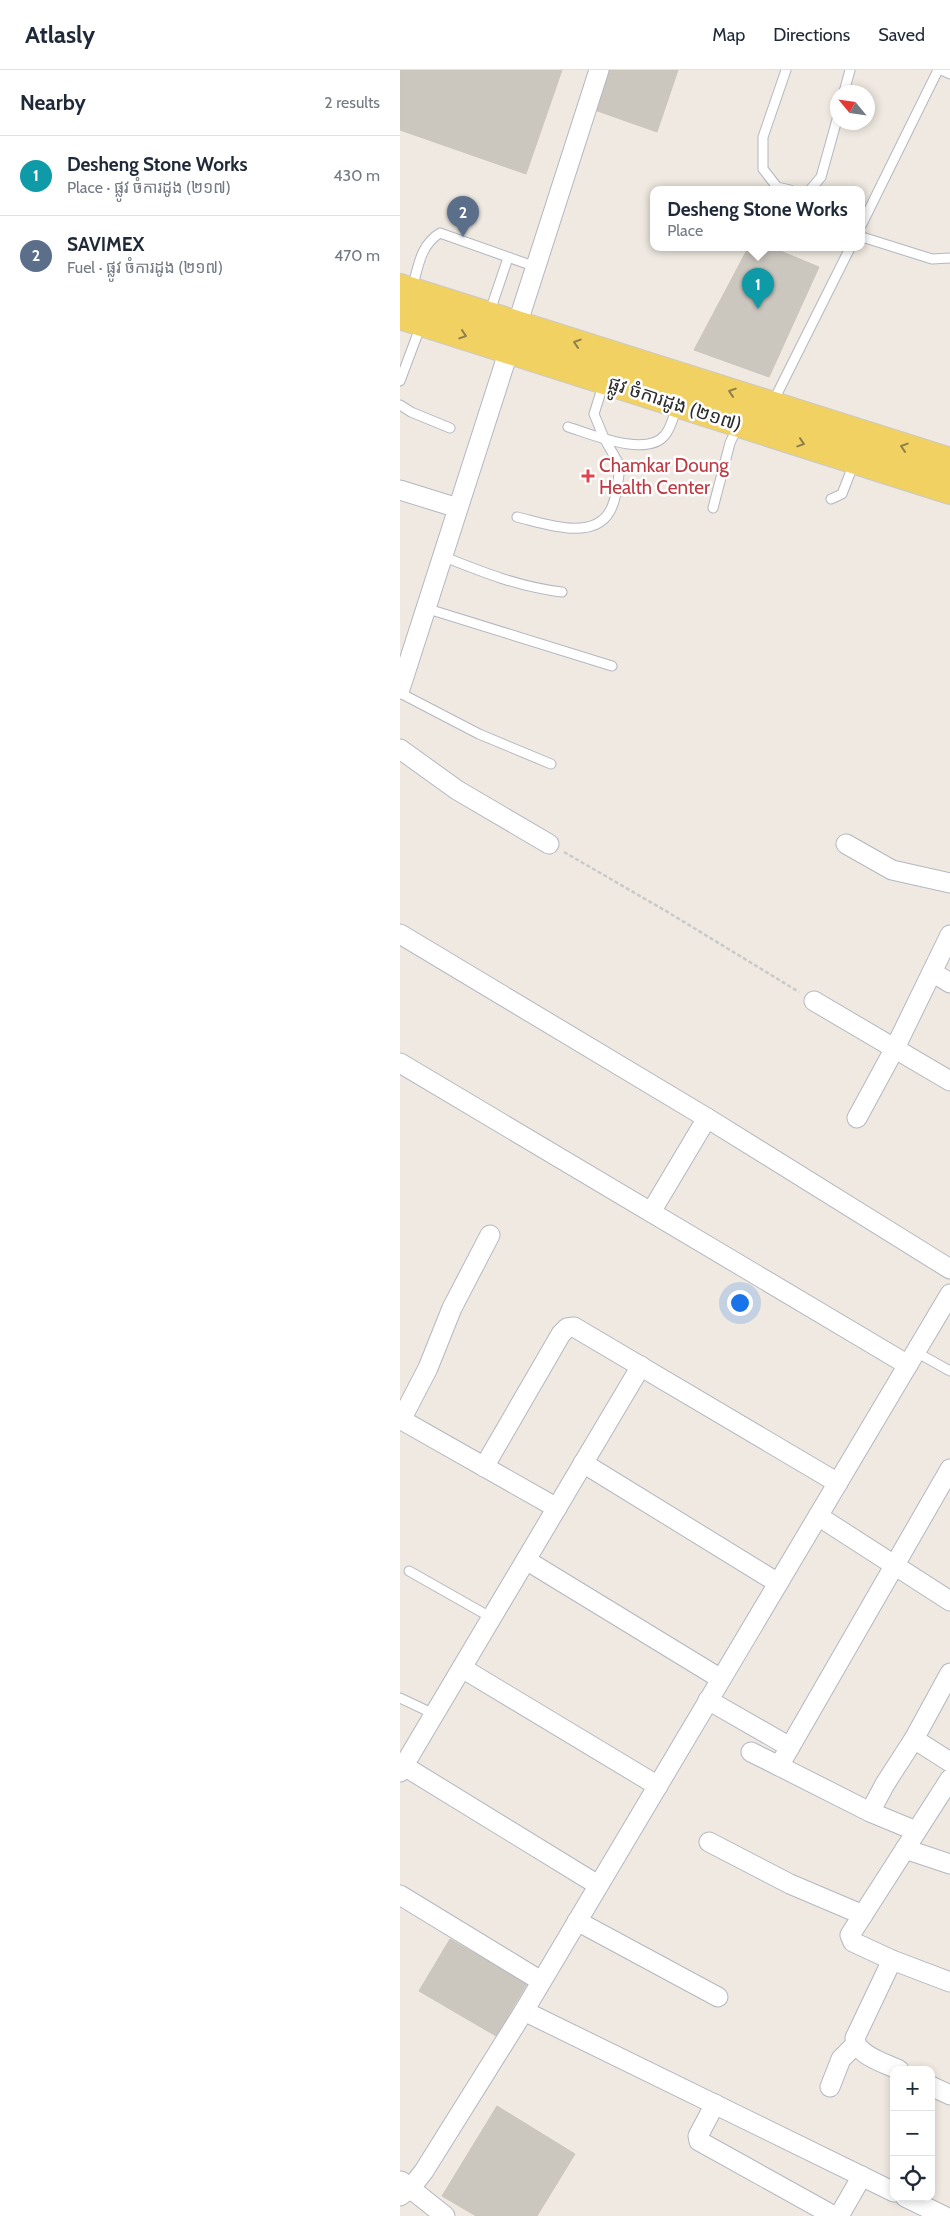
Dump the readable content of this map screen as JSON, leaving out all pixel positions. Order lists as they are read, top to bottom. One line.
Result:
{"streets":{"main road":["ផ្លូវ ចំការដូង (២១៧)"]},"places":{"health":["Chamkar Doung Health Center"]},"north":"top left","page":{"header":"Atlasly","nav":["Map","Directions","Saved"],"heading":["Nearby","2 results"],"list":[{"mark":"1","name":"Desheng Stone Works","note":"Place · ផ្លូវ ចំការដូង (២១៧)","value":"430 m"},{"mark":"2","name":"SAVIMEX","note":"Fuel · ផ្លូវ ចំការដូង (២១៧)","value":"470 m"}],"popup":["Desheng Stone Works","Place"],"pins":["2","1"],"map_buttons":["+","−"]}}
